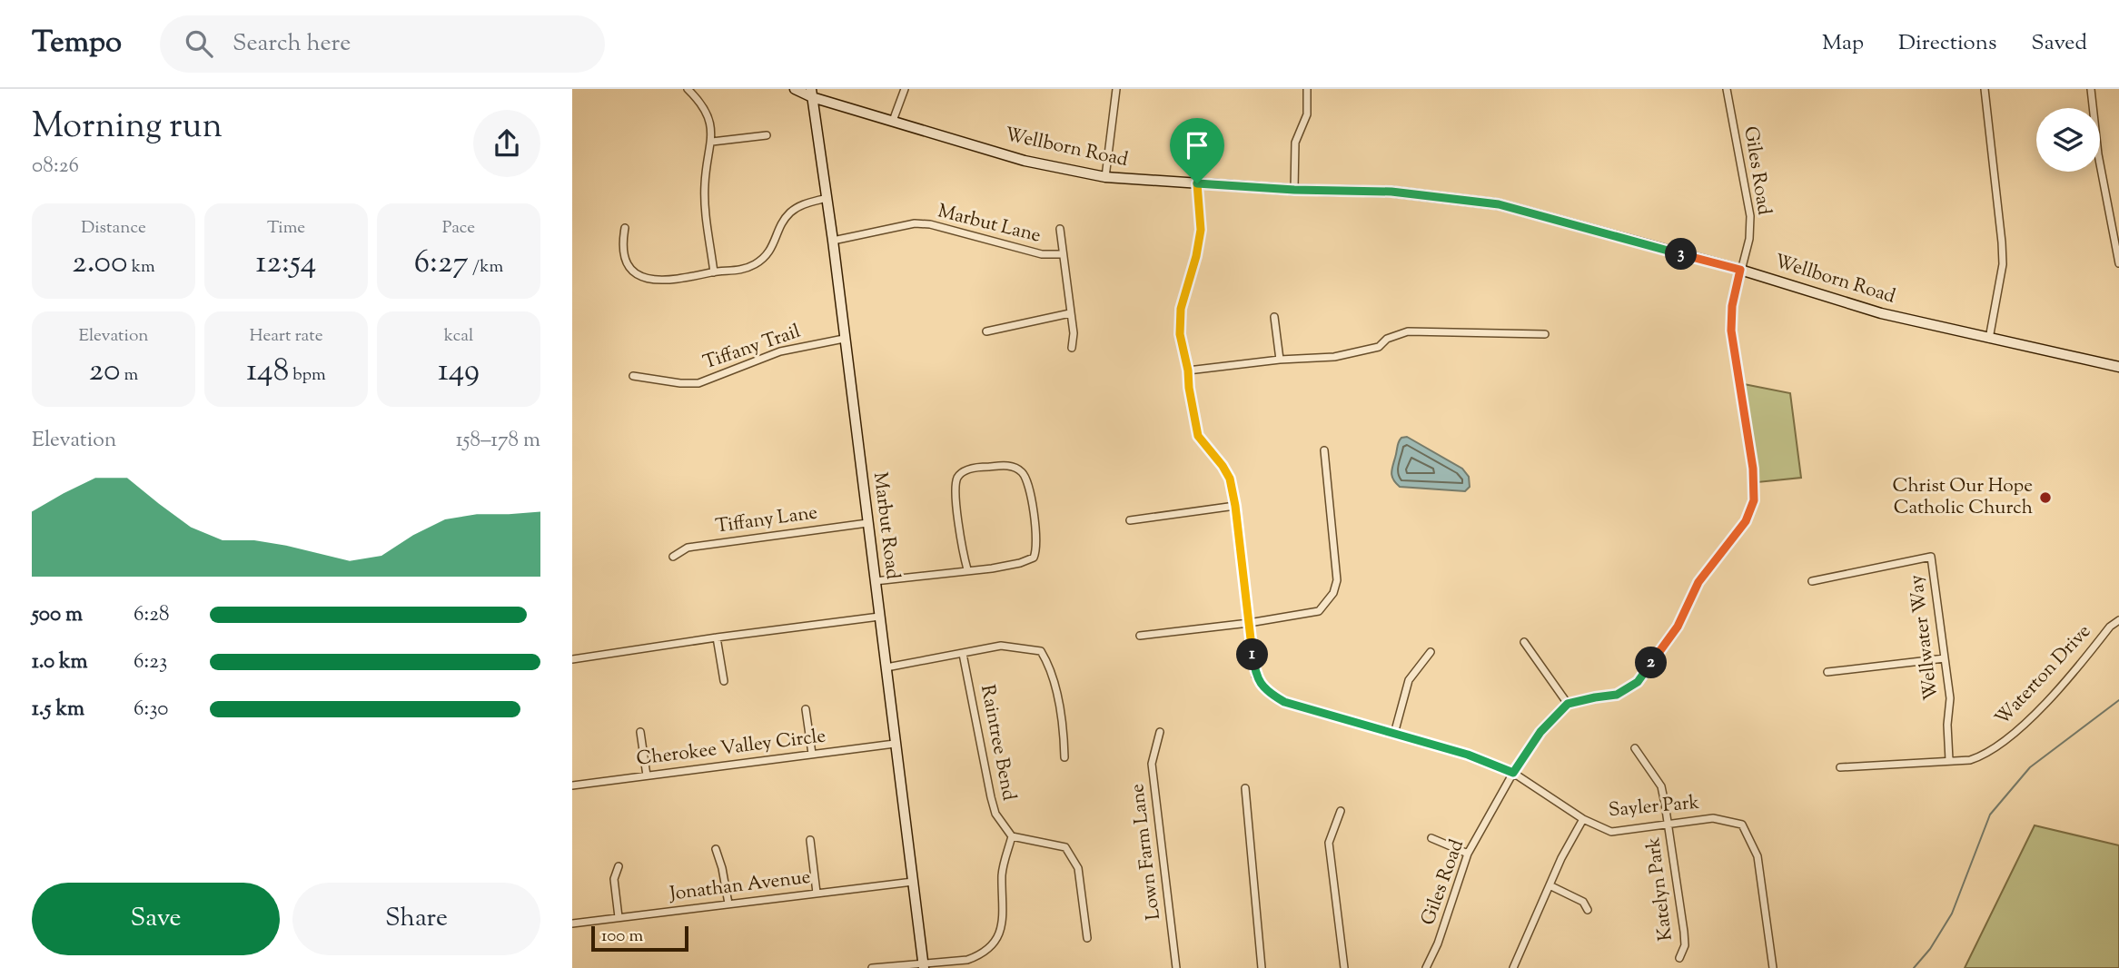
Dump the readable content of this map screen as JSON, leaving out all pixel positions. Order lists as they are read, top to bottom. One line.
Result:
{"streets":{"street":["Wellborn Road","Giles Road","Marbut Lane","Tiffany Trail","Tiffany Lane","Marbut Road","Wellwater Way","Waterton Drive","Raintree Bend","Cherokee Valley Circle","Sayler Park","Lown Farm Lane","Jonathan Avenue","Katelyn Park"]},"crossings":[["Wellborn Road","Giles Road"],["Wellborn Road","Marbut Road"],["Wellborn Road","Sayler Park"],["Giles Road","Sayler Park"],["Marbut Lane","Marbut Road"],["Tiffany Trail","Marbut Road"],["Tiffany Lane","Marbut Road"],["Marbut Road","Cherokee Valley Circle"],["Marbut Road","Jonathan Avenue"],["Wellwater Way","Waterton Drive"],["Sayler Park","Katelyn Park"]],"places":["Christ Our Hope Catholic Church"],"scale_bar":"100 m","page":{"header":"Tempo","search":"Search here","nav":["Map","Directions","Saved"],"heading":["Morning run","08:26"],"stats":[["Distance","2.00 km"],["Time","12:54"],["Pace","6:27 /km"],["Elevation","20 m"],["Heart rate","148 bpm"],["kcal","149"]],"pins":["3","1","2"],"chart":["Elevation","158–178 m"],"list":[{"name":"500 m","note":"6:28"},{"name":"1.0 km","note":"6:23"},{"name":"1.5 km","note":"6:30"}],"buttons":["Save","Share"],"scale":"100 m"}}
